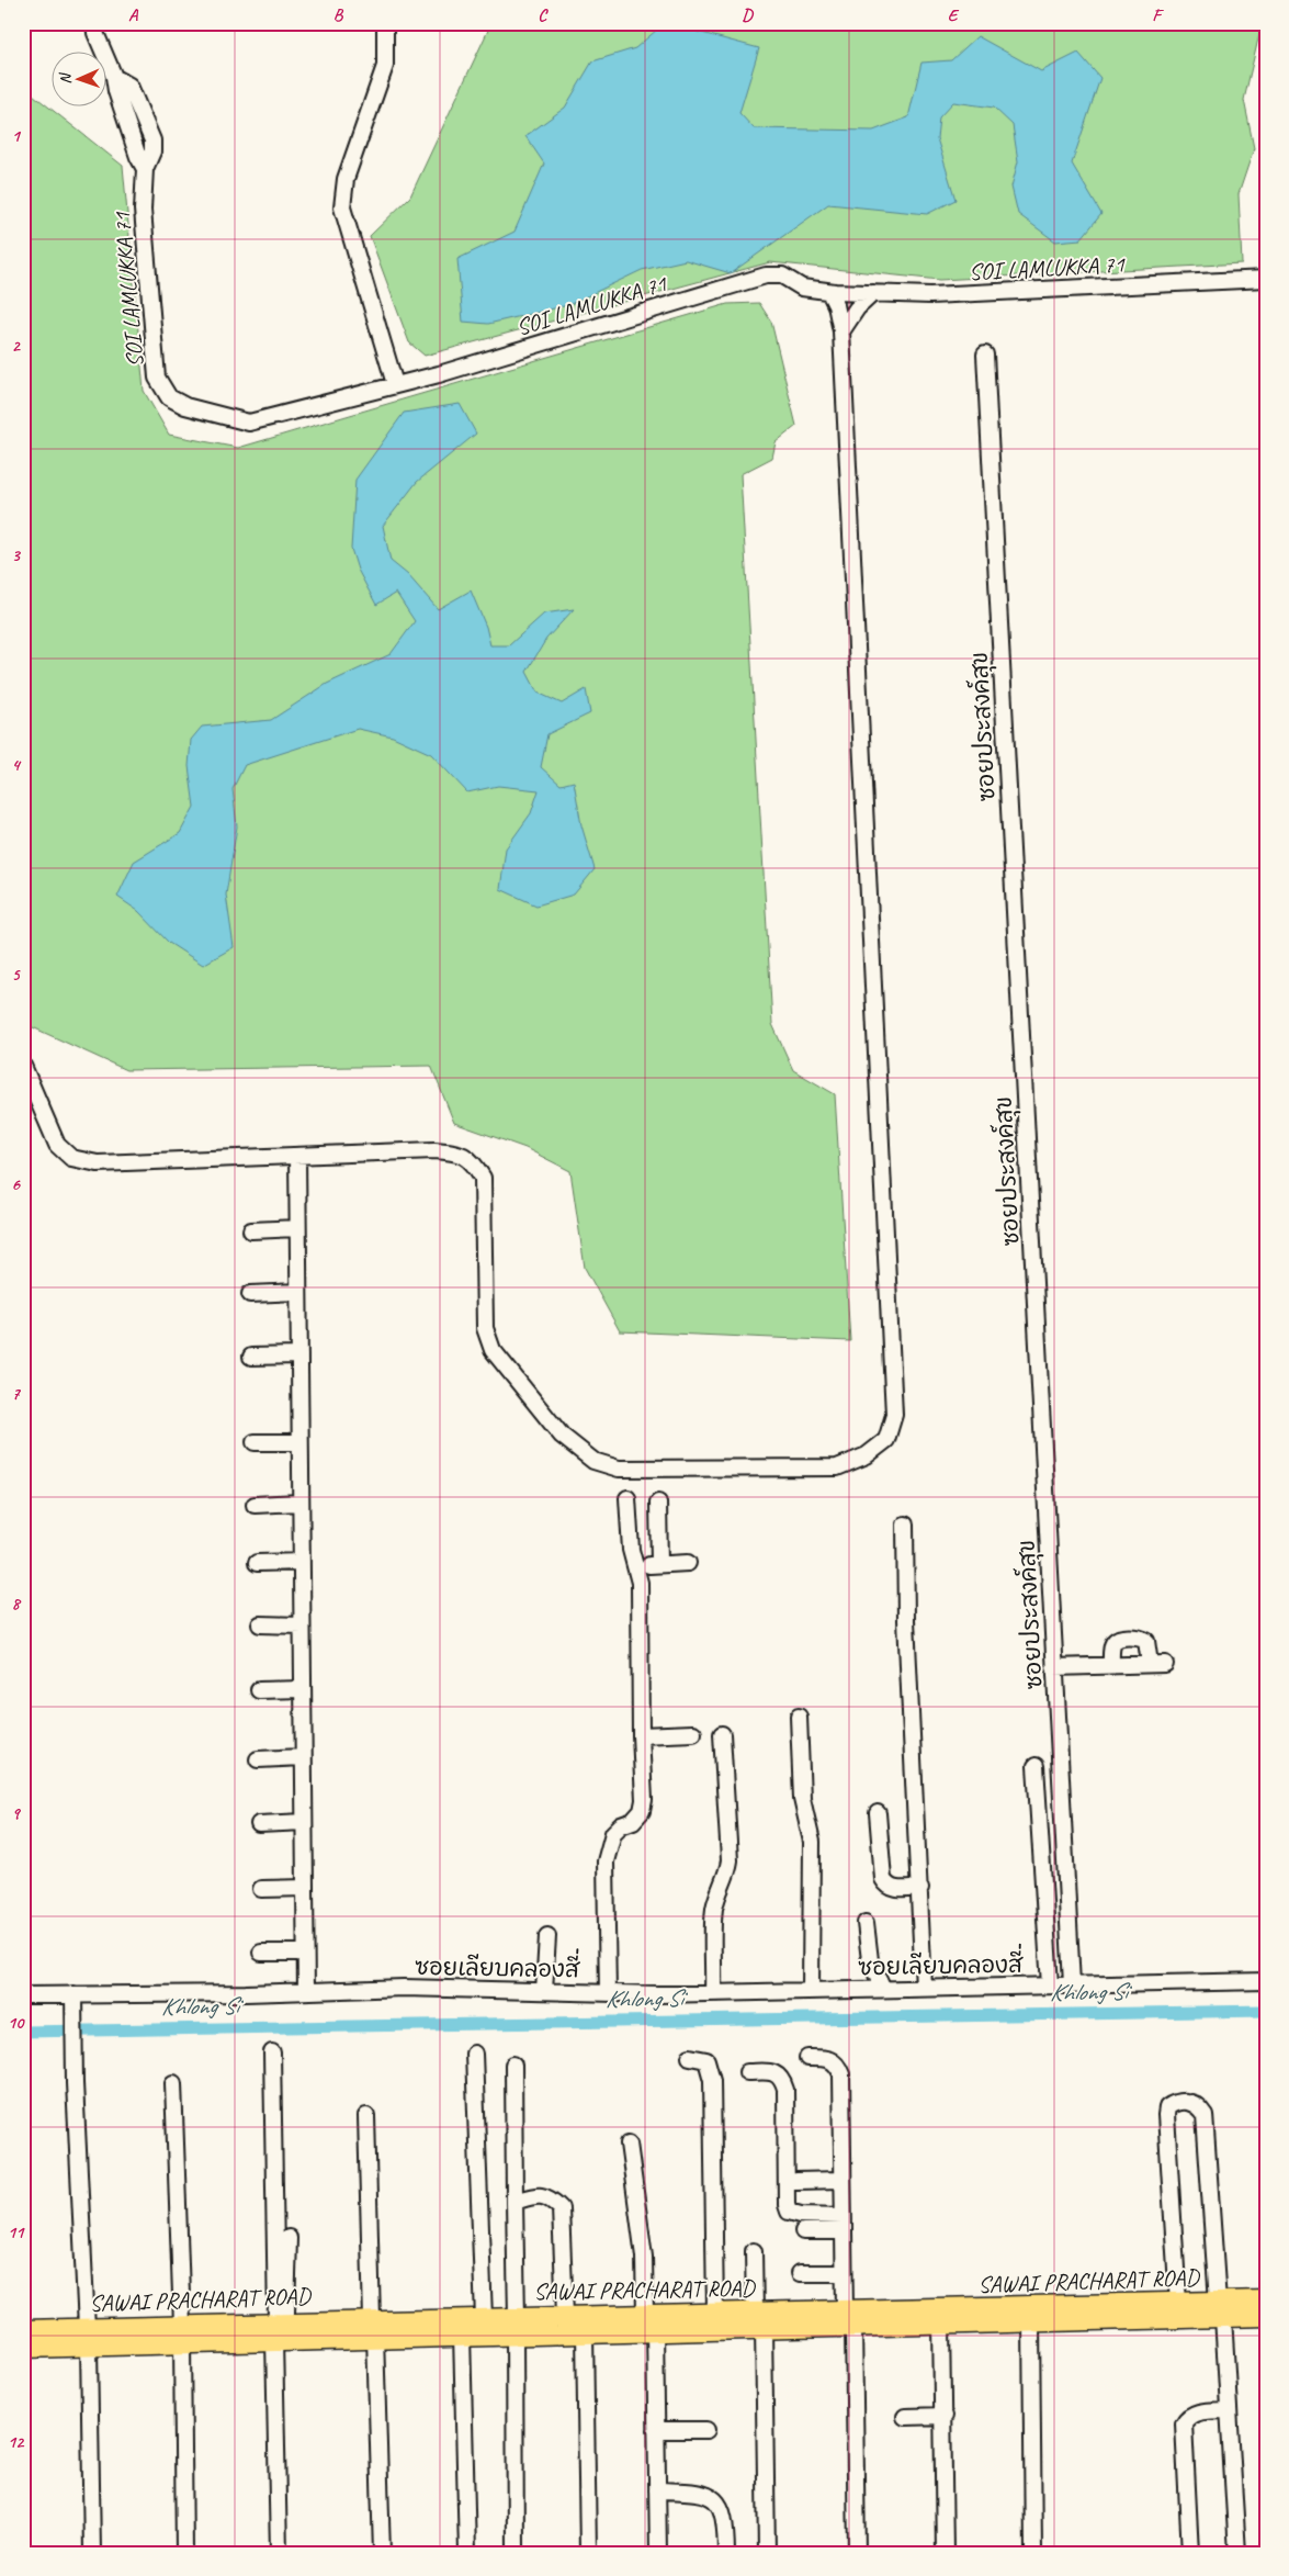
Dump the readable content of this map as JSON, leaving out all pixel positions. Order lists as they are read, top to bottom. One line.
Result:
{"streets":{"main road":["SAWAI PRACHARAT ROAD"],"street":["SOI LAMLUKKA 71","ซอยประสงค์สุข","ซอยเลียบคลองสี่"]},"crossings":[["ซอยประสงค์สุข","ซอยเลียบคลองสี่"]],"water":["Khlong Si"],"north":"left","grid":{"columns":["A","B","C","D","E","F"],"rows":["1","2","3","4","5","6","7","8","9","10","11","12"]}}
